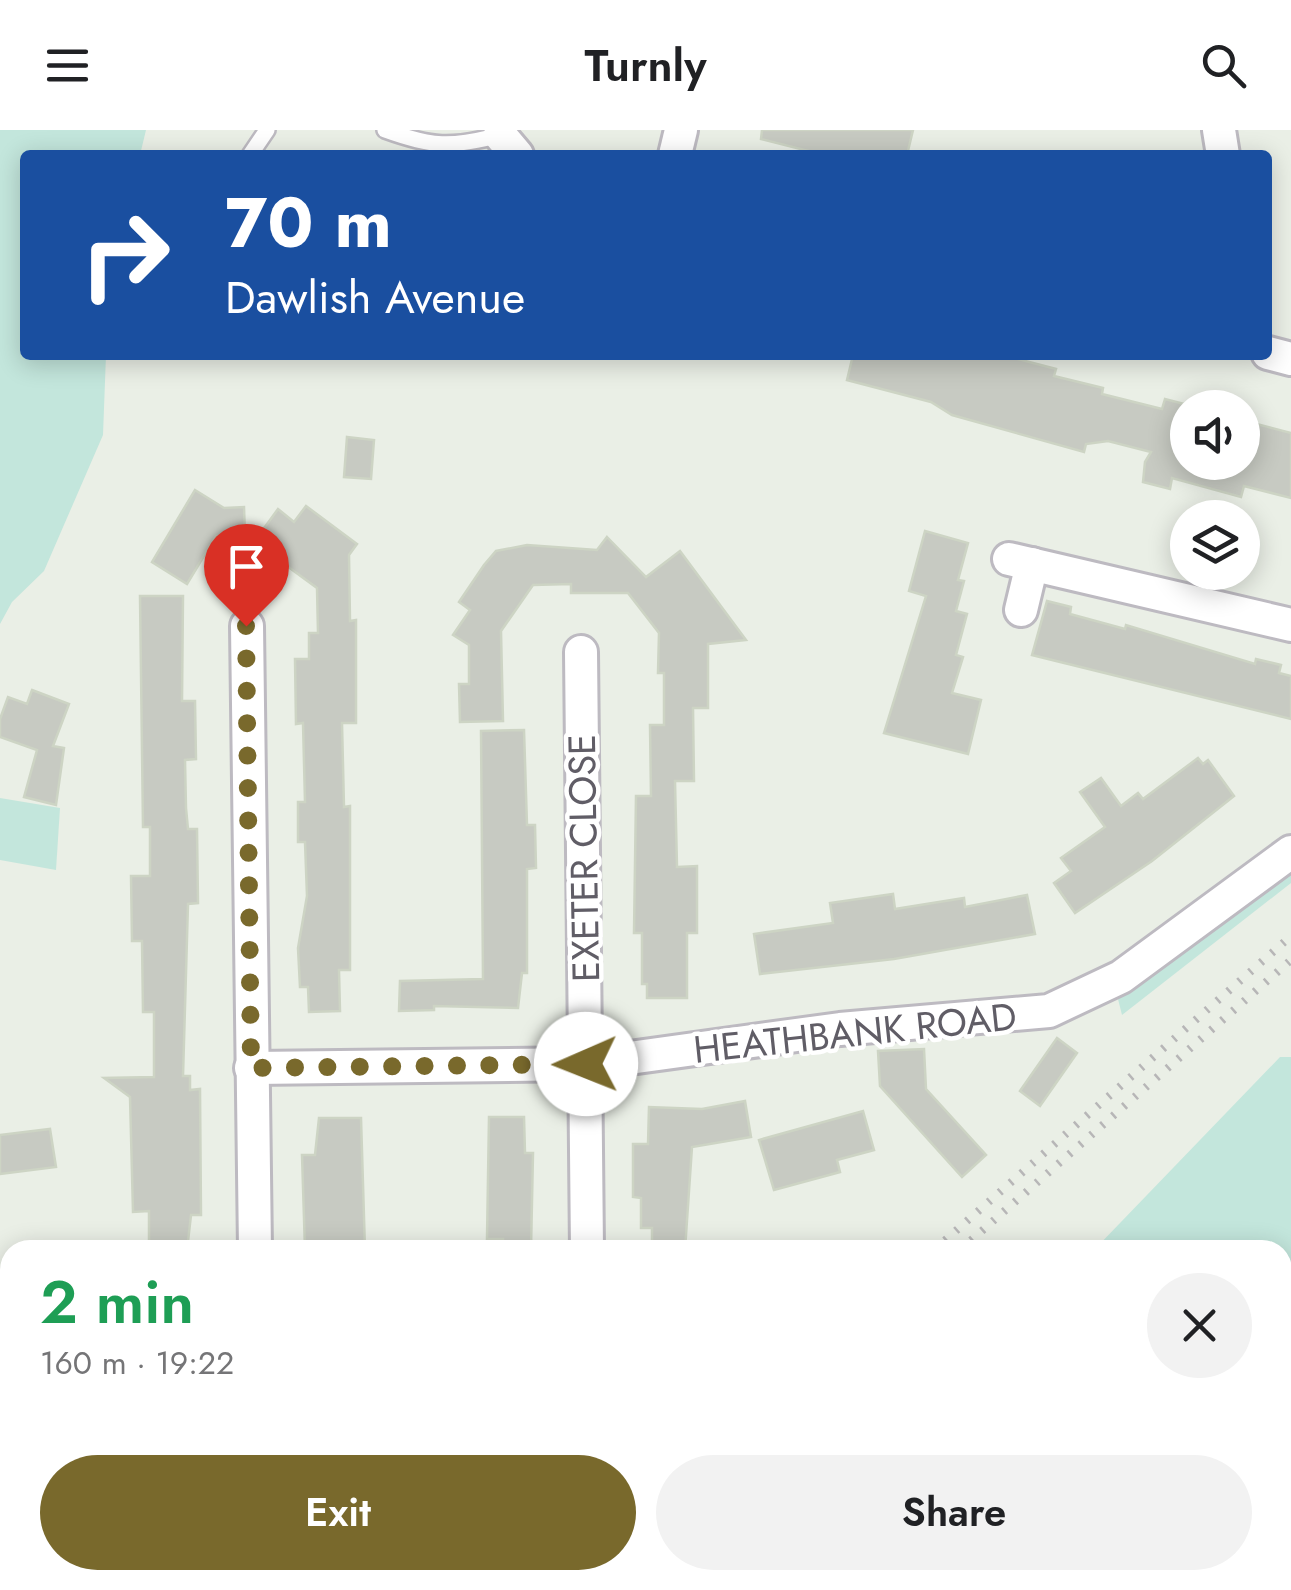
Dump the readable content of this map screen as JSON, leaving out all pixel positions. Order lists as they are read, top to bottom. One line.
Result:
{"streets":{"street":["EXETER CLOSE","HEATHBANK ROAD"]},"crossings":[["EXETER CLOSE","HEATHBANK ROAD"]],"page":{"header":"Turnly","turn":["70 m","Dawlish Avenue"],"heading":["2 min","160 m · 19:22"],"buttons":["Exit","Share"]}}
